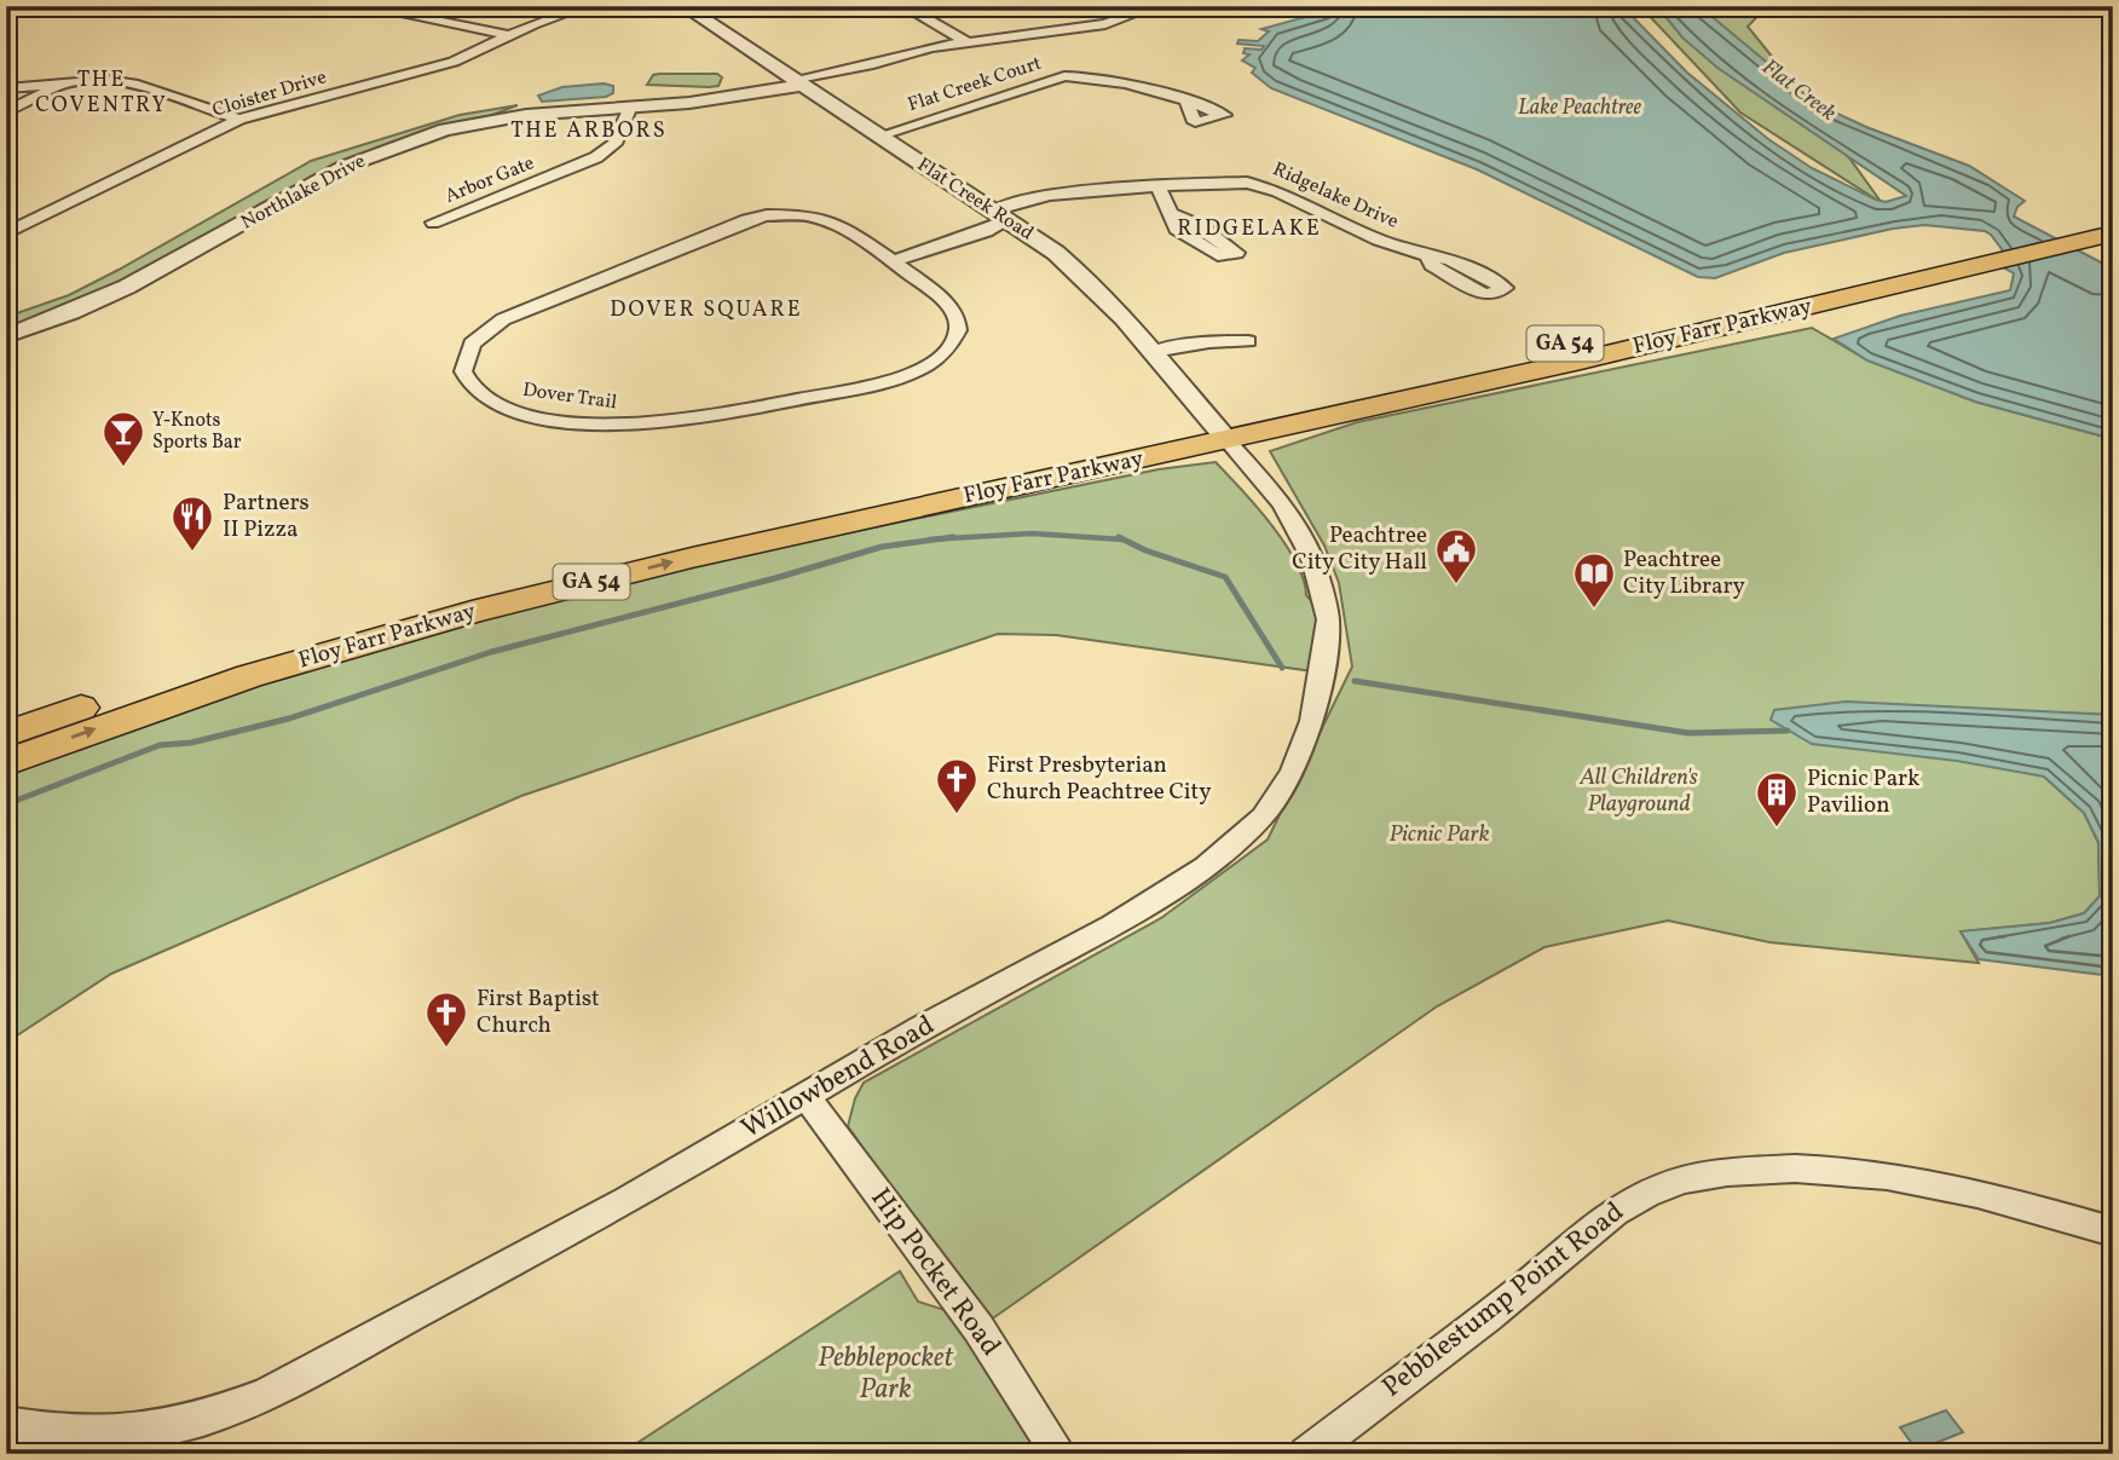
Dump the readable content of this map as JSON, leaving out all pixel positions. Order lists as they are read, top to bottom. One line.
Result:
{"streets":{"main road":["Floy Farr Parkway","GA 54"],"street":["Flat Creek Court","Cloister Drive","Arbor Gate","Northlake Drive","Ridgelake Drive","Flat Creek Road","Dover Trail","Willowbend Road","Hip Pocket Road","Pebblestump Point Road"]},"crossings":[["Flat Creek Court","Flat Creek Road"],["Arbor Gate","Northlake Drive"],["Northlake Drive","Flat Creek Road"],["Ridgelake Drive","Flat Creek Road"],["Flat Creek Road","Floy Farr Parkway"],["Flat Creek Road","Willowbend Road"],["Floy Farr Parkway","Willowbend Road"],["Willowbend Road","Hip Pocket Road"]],"districts":["THE COVENTRY","THE ARBORS","RIDGELAKE","DOVER SQUARE"],"water":["Flat Creek","Lake Peachtree"],"parks":["All Children's Playground","Picnic Park","Pebblepocket Park"],"places":{"bar":["Y-Knots Sports Bar"],"restaurant":["Partners II Pizza"],"public building":["Peachtree City City Hall"],"library":["Peachtree City Library"],"church":["First Presbyterian Church Peachtree City","First Baptist Church"],"building":["Picnic Park Pavilion"]}}
